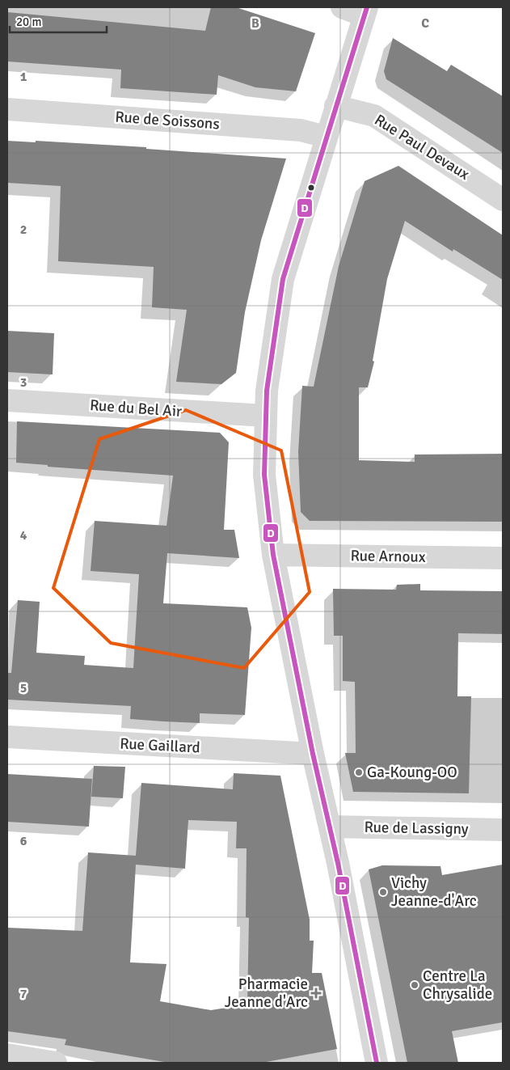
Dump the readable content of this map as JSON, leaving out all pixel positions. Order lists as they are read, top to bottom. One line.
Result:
{"streets":{"street":["Rue de Soissons","Rue Paul Devaux","Rue du Bel Air","Rue Arnoux","Rue Gaillard","Rue de Lassigny"]},"places":{"other":["Ga-Koung-OO","Vichy Jeanne-d'Arc","Centre La Chrysalide"],"health":["Pharmacie Jeanne d'Arc"]},"lines":["transit line D"],"scale_bar":"20 m","grid":{"columns":["B","C"],"rows":["1","2","3","4","5","6","7"]}}
